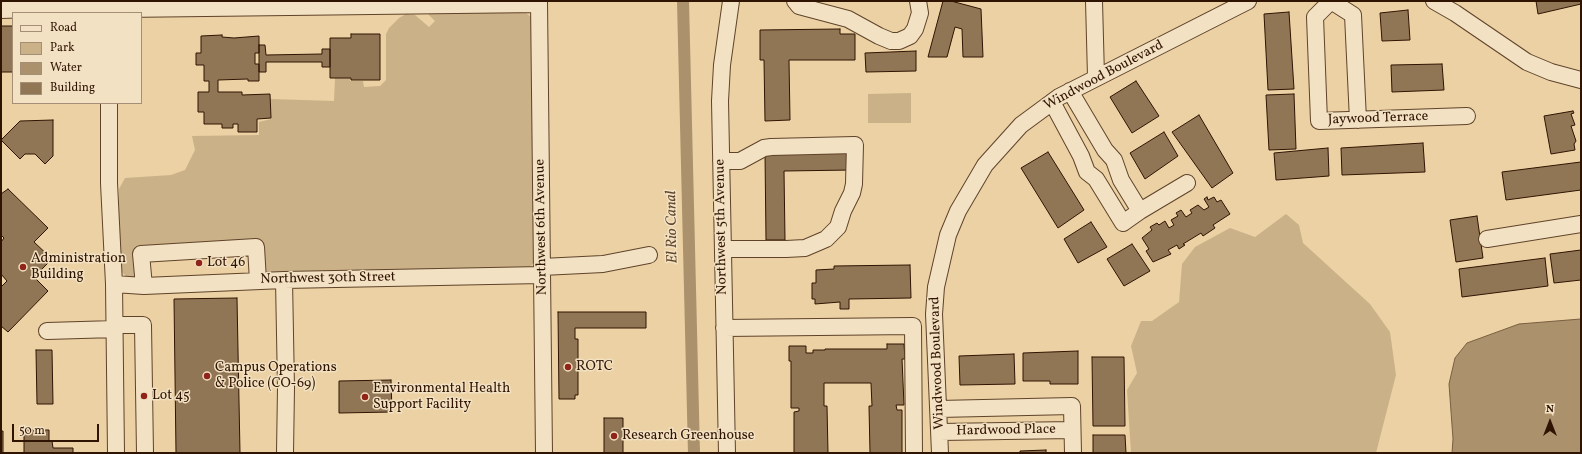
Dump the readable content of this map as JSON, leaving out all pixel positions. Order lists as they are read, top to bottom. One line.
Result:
{"streets":{"street":["Windwood Boulevard","Jaywood Terrace","Northwest 6th Avenue","Northwest 5th Avenue","Northwest 30th Street","Hardwood Place"]},"crossings":[["Windwood Boulevard","Hardwood Place"],["Northwest 6th Avenue","Northwest 30th Street"]],"water":["El Rio Canal"],"places":["Lot 46","Administration Building","ROTC","Campus Operations & Police (CO-69)","Lot 45","Environmental Health Support Facility","Research Greenhouse"],"legend":["Road","Park","Water","Building"],"scale_bar":"50 m","north":"top"}
